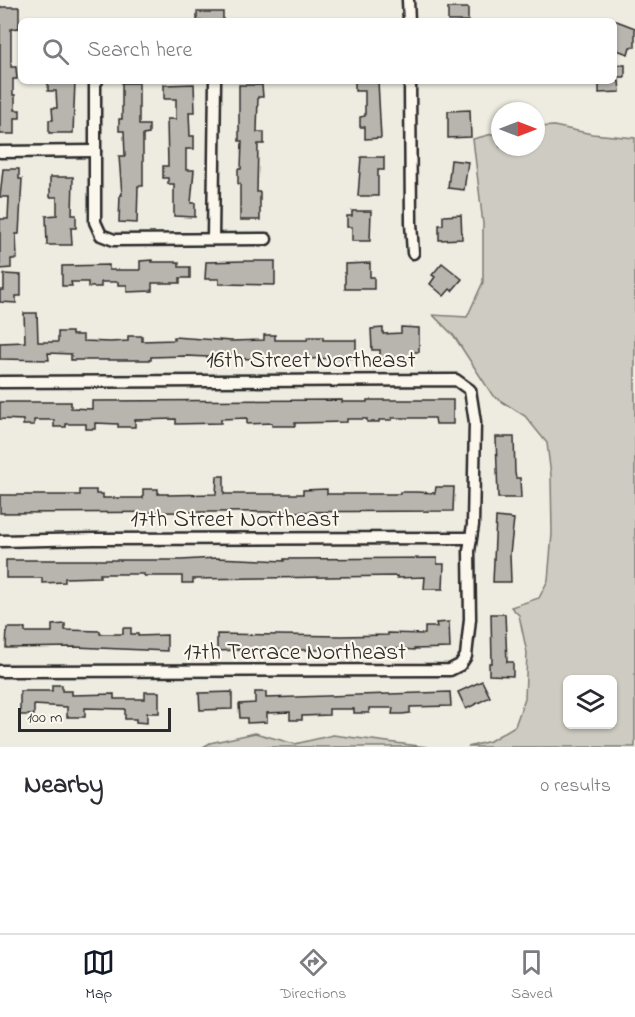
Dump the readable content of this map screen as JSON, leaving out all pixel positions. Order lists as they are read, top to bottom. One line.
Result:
{"streets":{"street":["16th Street Northeast","17th Street Northeast","17th Terrace Northeast"]},"crossings":[["16th Street Northeast","17th Street Northeast"],["16th Street Northeast","17th Terrace Northeast"],["17th Street Northeast","17th Terrace Northeast"]],"scale_bar":"100 m","north":"right","page":{"search":"Search here","scale":"100 m","heading":["Nearby","0 results"],"nav":["Map","Directions","Saved"]}}
